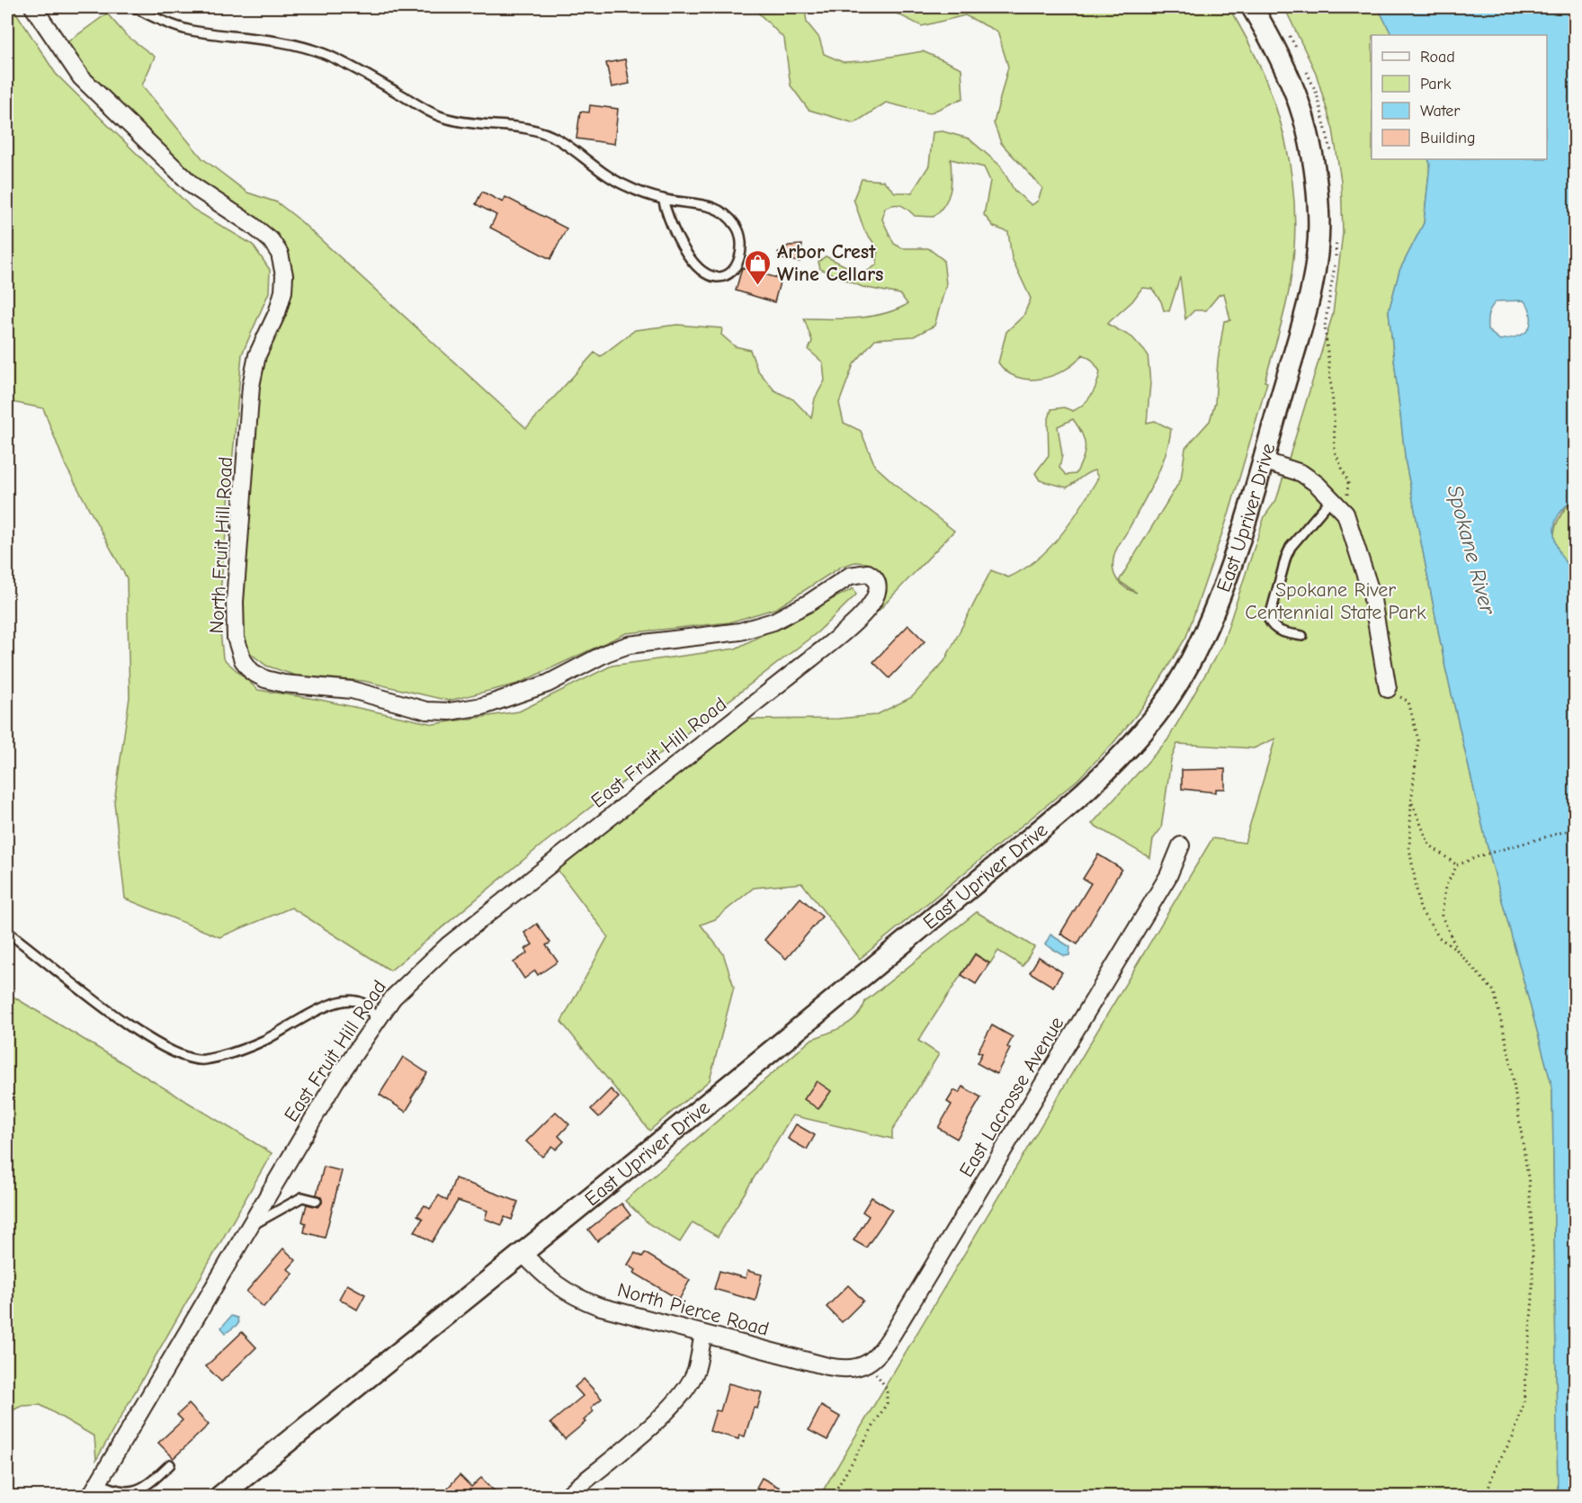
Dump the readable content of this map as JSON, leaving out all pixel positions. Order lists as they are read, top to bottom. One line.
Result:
{"streets":{"street":["East Upriver Drive","North Fruit Hill Road","East Fruit Hill Road","East Lacrosse Avenue","North Pierce Road"]},"crossings":[["East Upriver Drive","North Pierce Road"],["North Fruit Hill Road","East Fruit Hill Road"],["East Lacrosse Avenue","North Pierce Road"]],"water":["Spokane River"],"parks":["Spokane River Centennial State Park"],"places":{"shop":["Arbor Crest Wine Cellars"]},"legend":["Road","Park","Water","Building"]}
